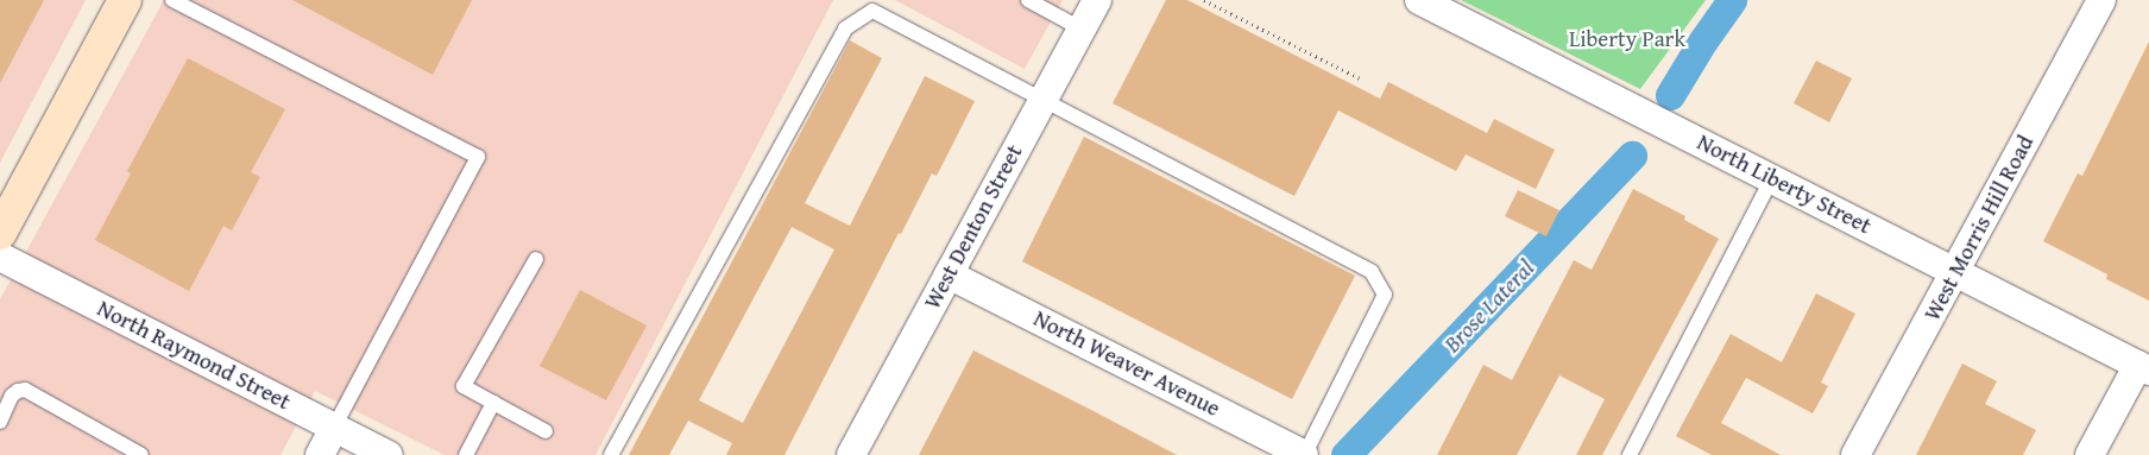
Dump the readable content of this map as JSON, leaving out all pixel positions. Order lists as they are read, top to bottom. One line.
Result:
{"streets":{"street":["North Liberty Street","West Denton Street","West Morris Hill Road","North Raymond Street","North Weaver Avenue"]},"crossings":[["North Liberty Street","West Morris Hill Road"],["West Denton Street","North Weaver Avenue"]],"water":["Brose Lateral"],"parks":["Liberty Park"]}
